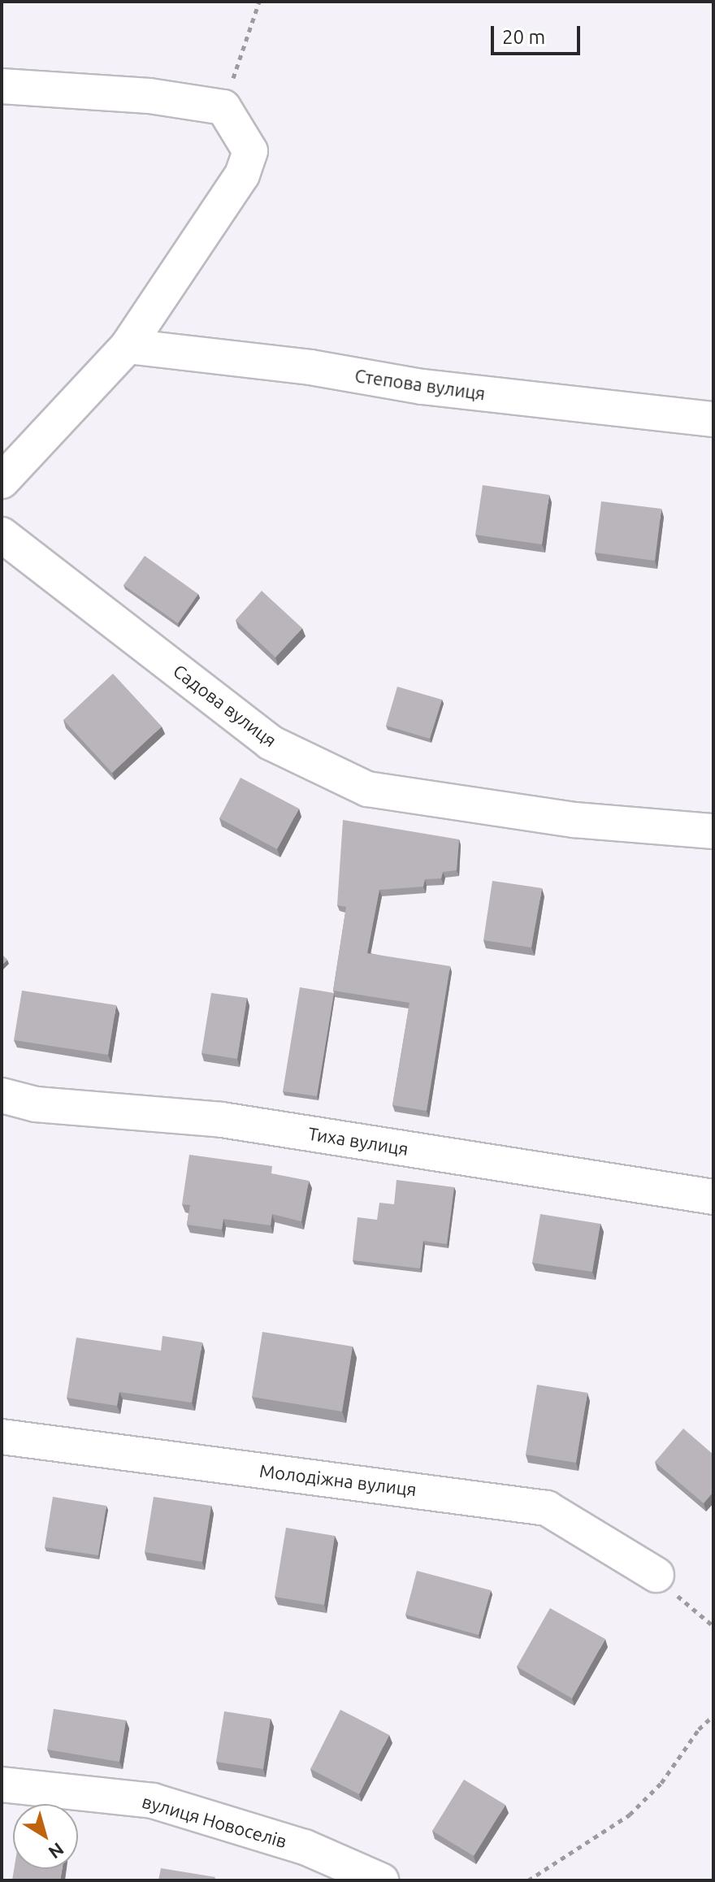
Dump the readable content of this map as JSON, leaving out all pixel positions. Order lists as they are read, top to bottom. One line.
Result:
{"streets":{"street":["Степова вулиця","Садова вулиця","Тиха вулиця","Молодіжна вулиця","вулиця Новоселів"]},"scale_bar":"20 m","north":"bottom right"}
